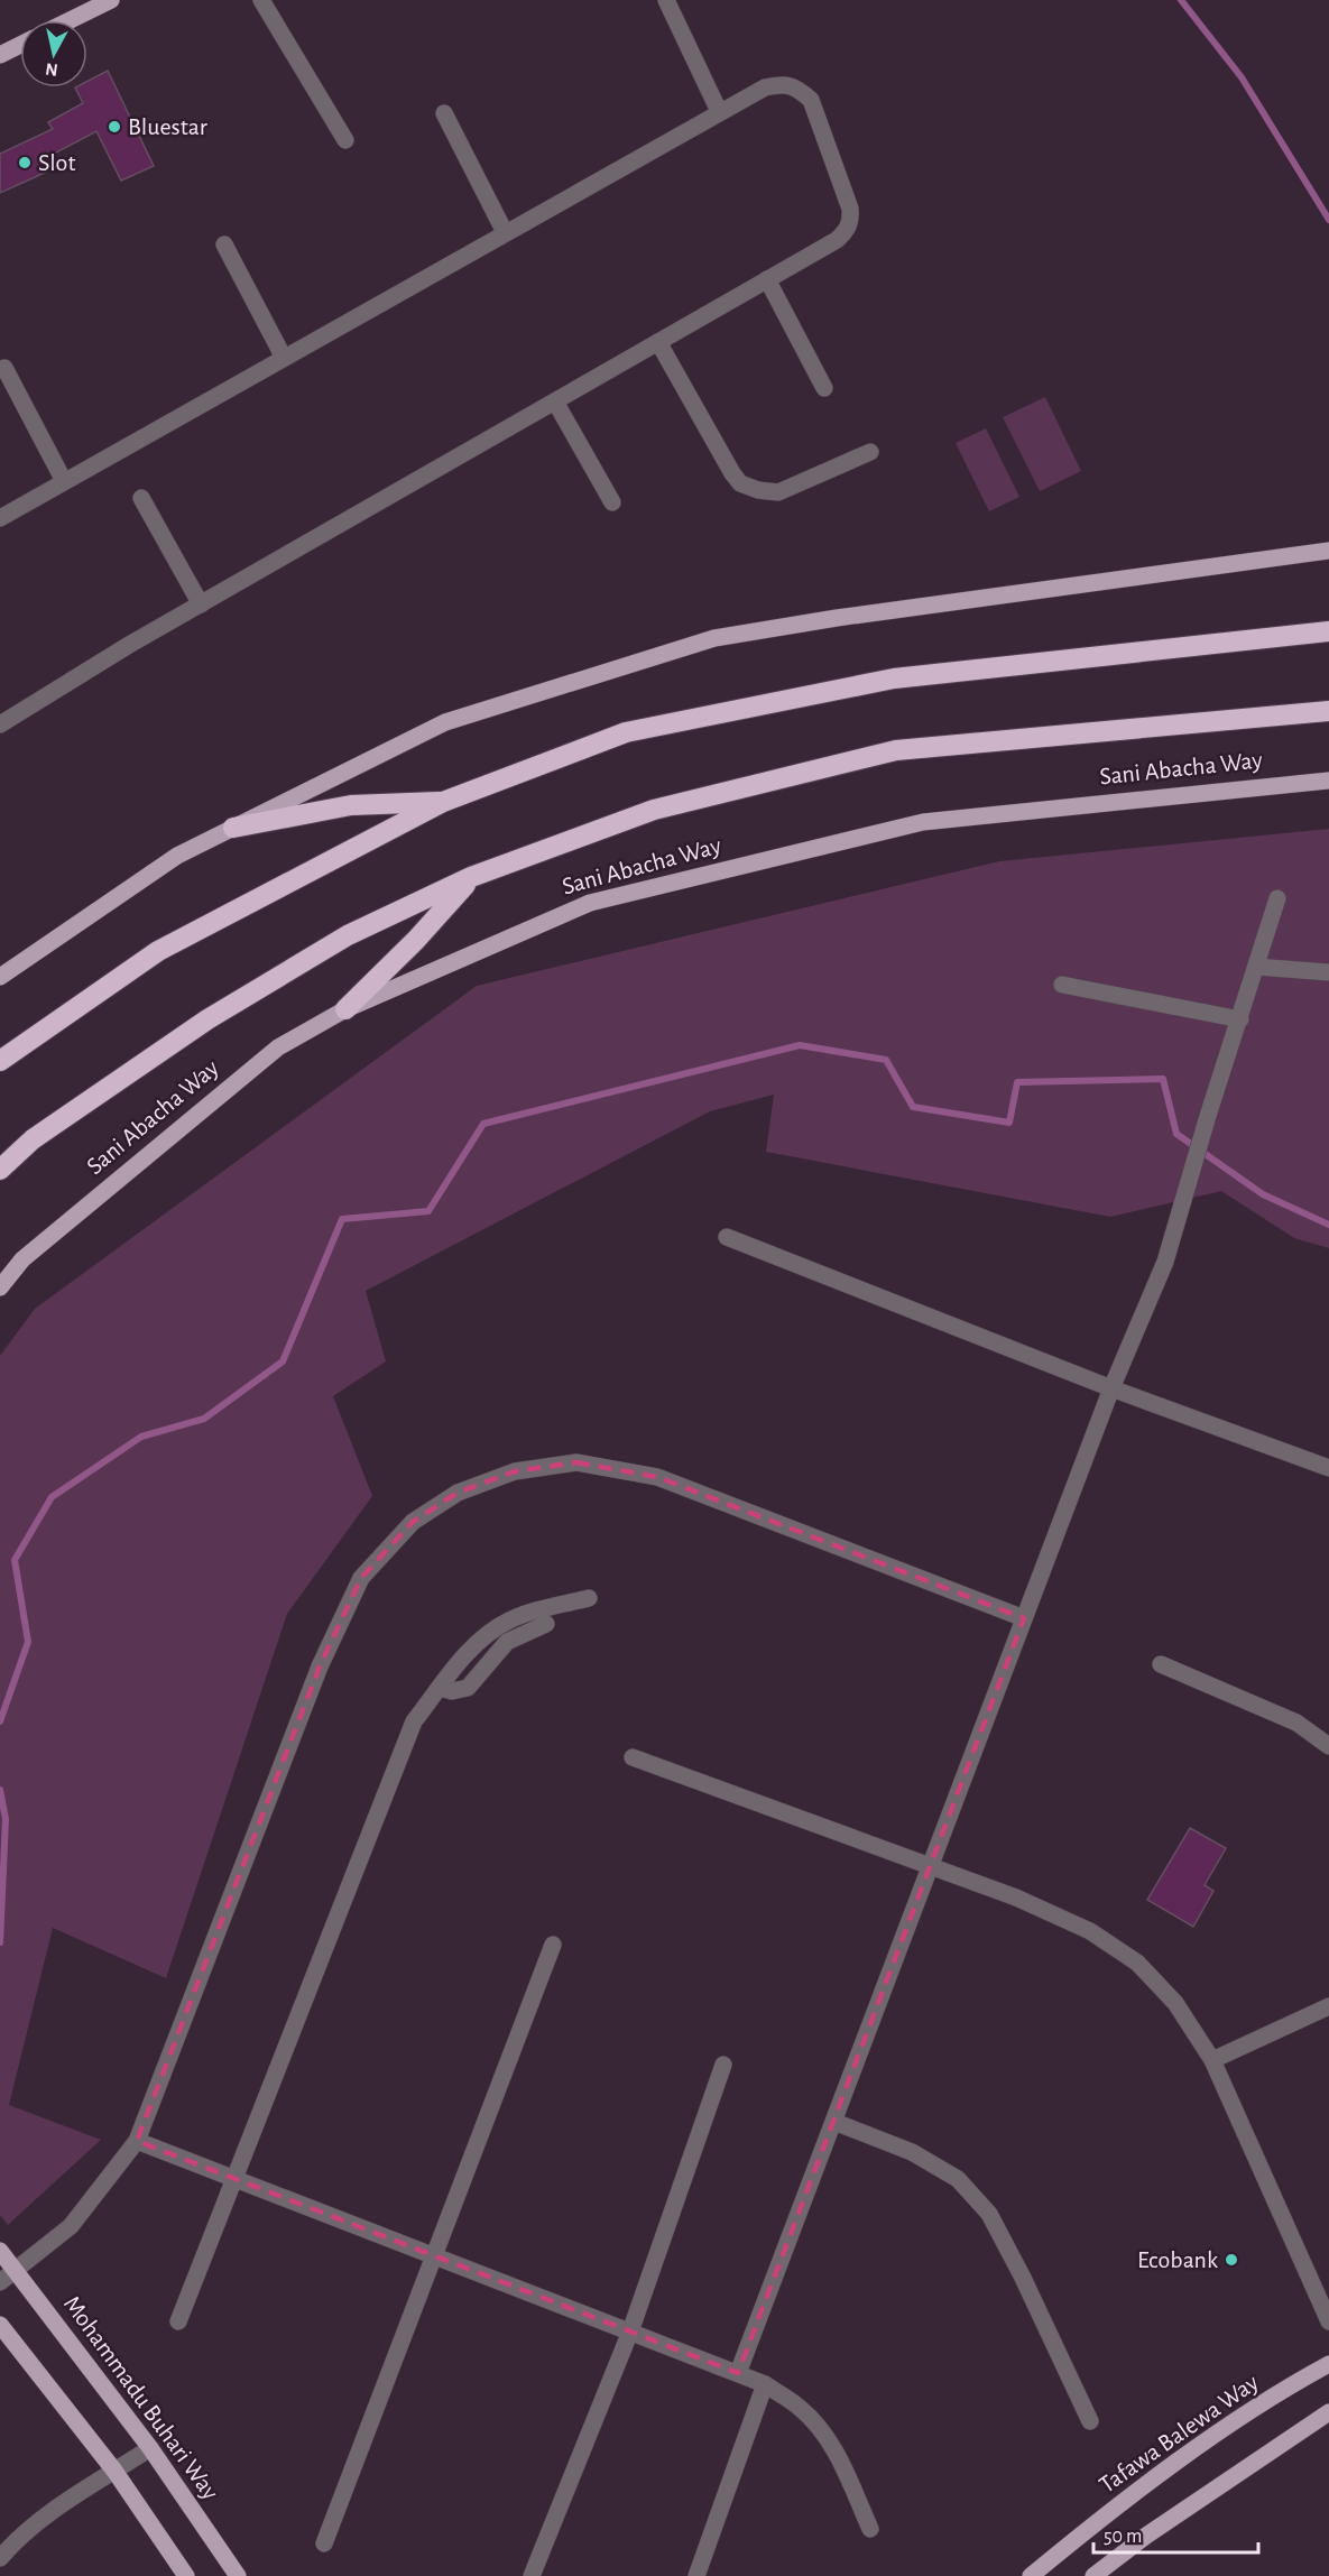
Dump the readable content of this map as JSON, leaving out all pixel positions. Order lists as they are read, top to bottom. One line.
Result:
{"streets":{"highway":["Sani Abacha Way"],"main road":["Mohammadu Buhari Way","Tafawa Balewa Way"]},"places":["Bluestar","Slot","Ecobank"],"scale_bar":"50 m","north":"bottom"}
